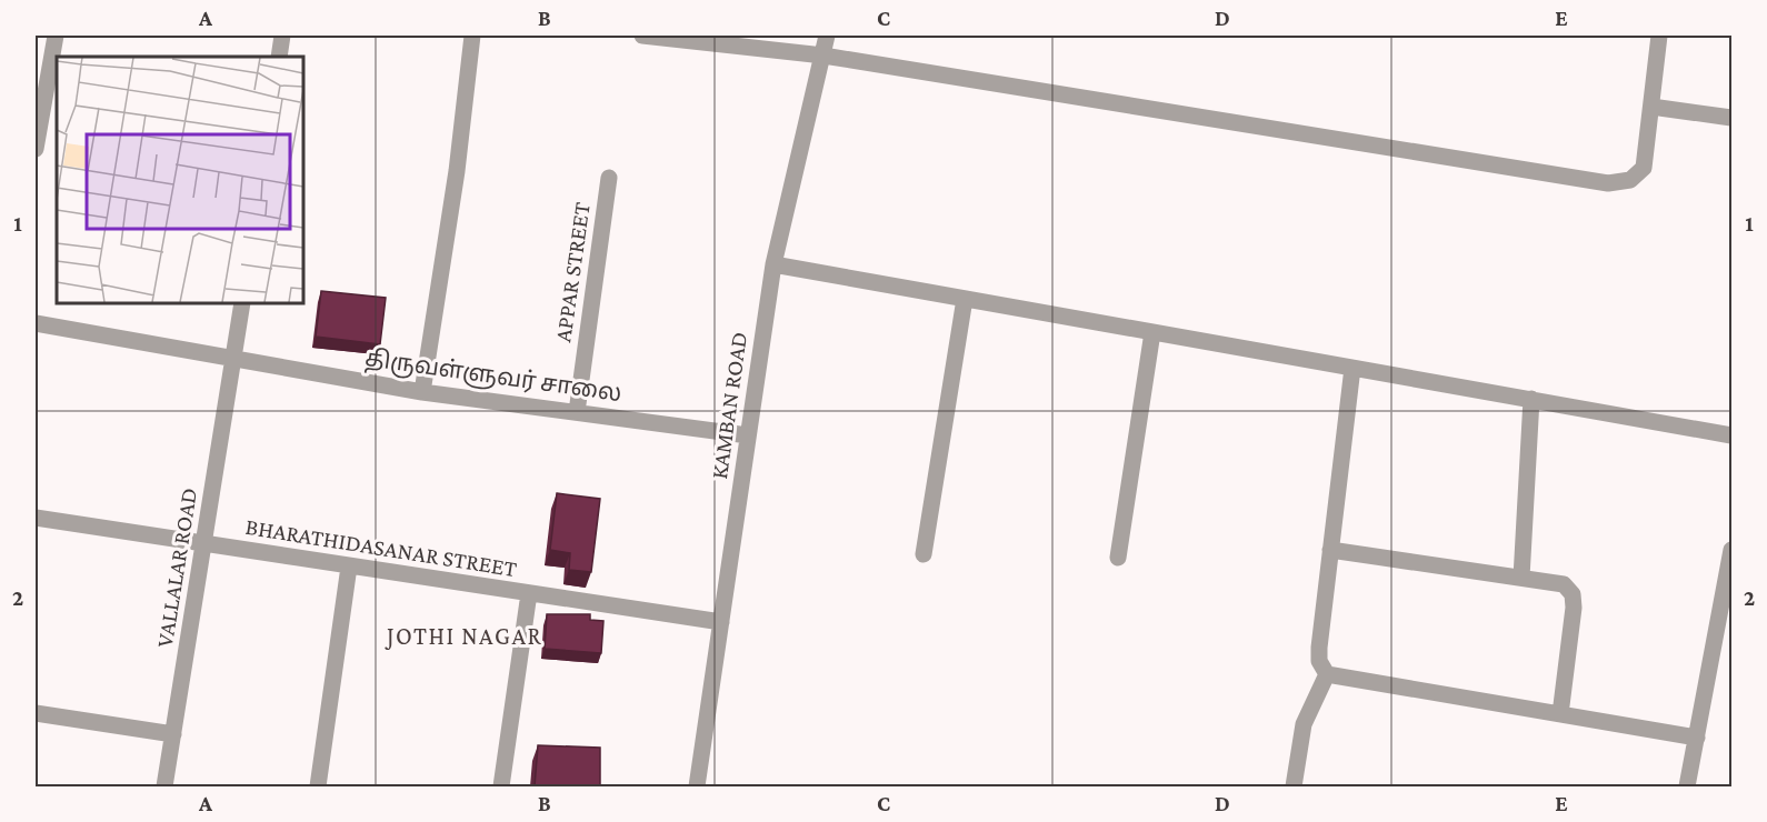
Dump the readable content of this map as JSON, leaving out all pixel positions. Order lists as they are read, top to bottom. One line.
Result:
{"streets":{"street":["APPAR STREET","திருவள்ளுவர் சாலை","KAMBAN ROAD","BHARATHIDASANAR STREET","VALLALAR ROAD"]},"crossings":[["APPAR STREET","திருவள்ளுவர் சாலை"],["திருவள்ளுவர் சாலை","KAMBAN ROAD"],["திருவள்ளுவர் சாலை","VALLALAR ROAD"],["KAMBAN ROAD","BHARATHIDASANAR STREET"],["BHARATHIDASANAR STREET","VALLALAR ROAD"]],"districts":["JOTHI NAGAR"],"grid":{"columns":["A","B","C","D","E"],"rows":["1","2"]}}
